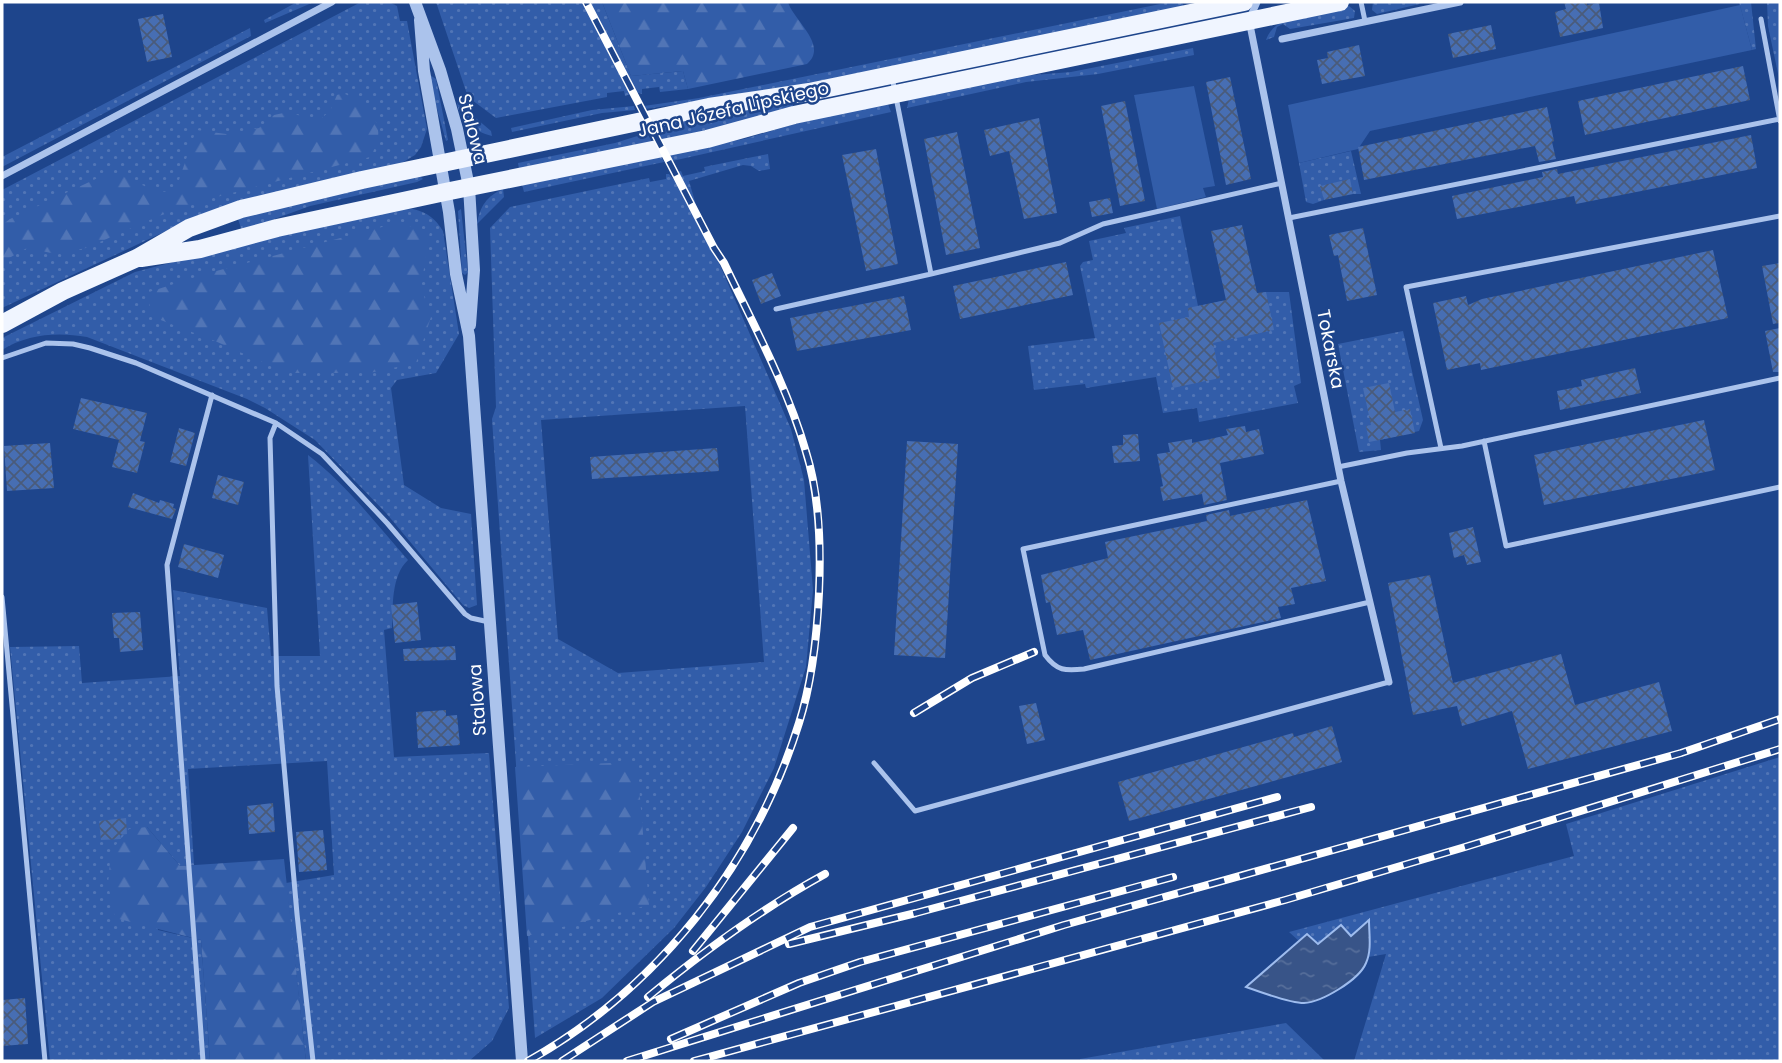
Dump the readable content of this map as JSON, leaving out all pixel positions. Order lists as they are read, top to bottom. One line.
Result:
{"streets":{"main road":["Jana Józefa Lipskiego"],"street":["Stalowa","Tokarska"]},"crossings":[["Jana Józefa Lipskiego","Stalowa"],["Jana Józefa Lipskiego","Tokarska"]]}
